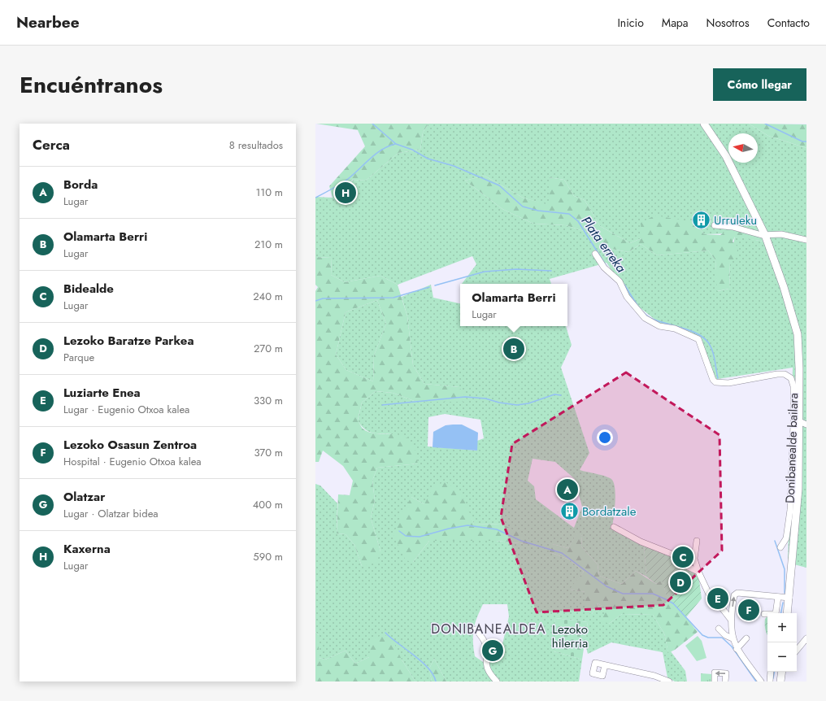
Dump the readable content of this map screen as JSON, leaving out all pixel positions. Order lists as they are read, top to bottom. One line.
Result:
{"streets":{"street":["Donibanealde bailara"]},"districts":["DONIBANEALDEA"],"water":["Plata erreka"],"parks":["Lezoko hilerria"],"places":{"building":["Urruleku","Bordatzale"]},"north":"left","page":{"header":"Nearbee","nav":["Inicio","Mapa","Nosotros","Contacto"],"title":"Encuéntranos","buttons":"Cómo llegar","heading":["Cerca","8 resultados"],"list":[{"mark":"A","name":"Borda","note":"Lugar","value":"110 m"},{"mark":"B","name":"Olamarta Berri","note":"Lugar","value":"210 m"},{"mark":"C","name":"Bidealde","note":"Lugar","value":"240 m"},{"mark":"D","name":"Lezoko Baratze Parkea","note":"Parque","value":"270 m"},{"mark":"E","name":"Luziarte Enea","note":"Lugar · Eugenio Otxoa kalea","value":"330 m"},{"mark":"F","name":"Lezoko Osasun Zentroa","note":"Hospital · Eugenio Otxoa kalea","value":"370 m"},{"mark":"G","name":"Olatzar","note":"Lugar · Olatzar bidea","value":"400 m"},{"mark":"H","name":"Kaxerna","note":"Lugar","value":"590 m"}],"pins":["H","B","A","C","D","E","F","G"],"popup":["Olamarta Berri","Lugar"],"map_buttons":["+","−"]}}
